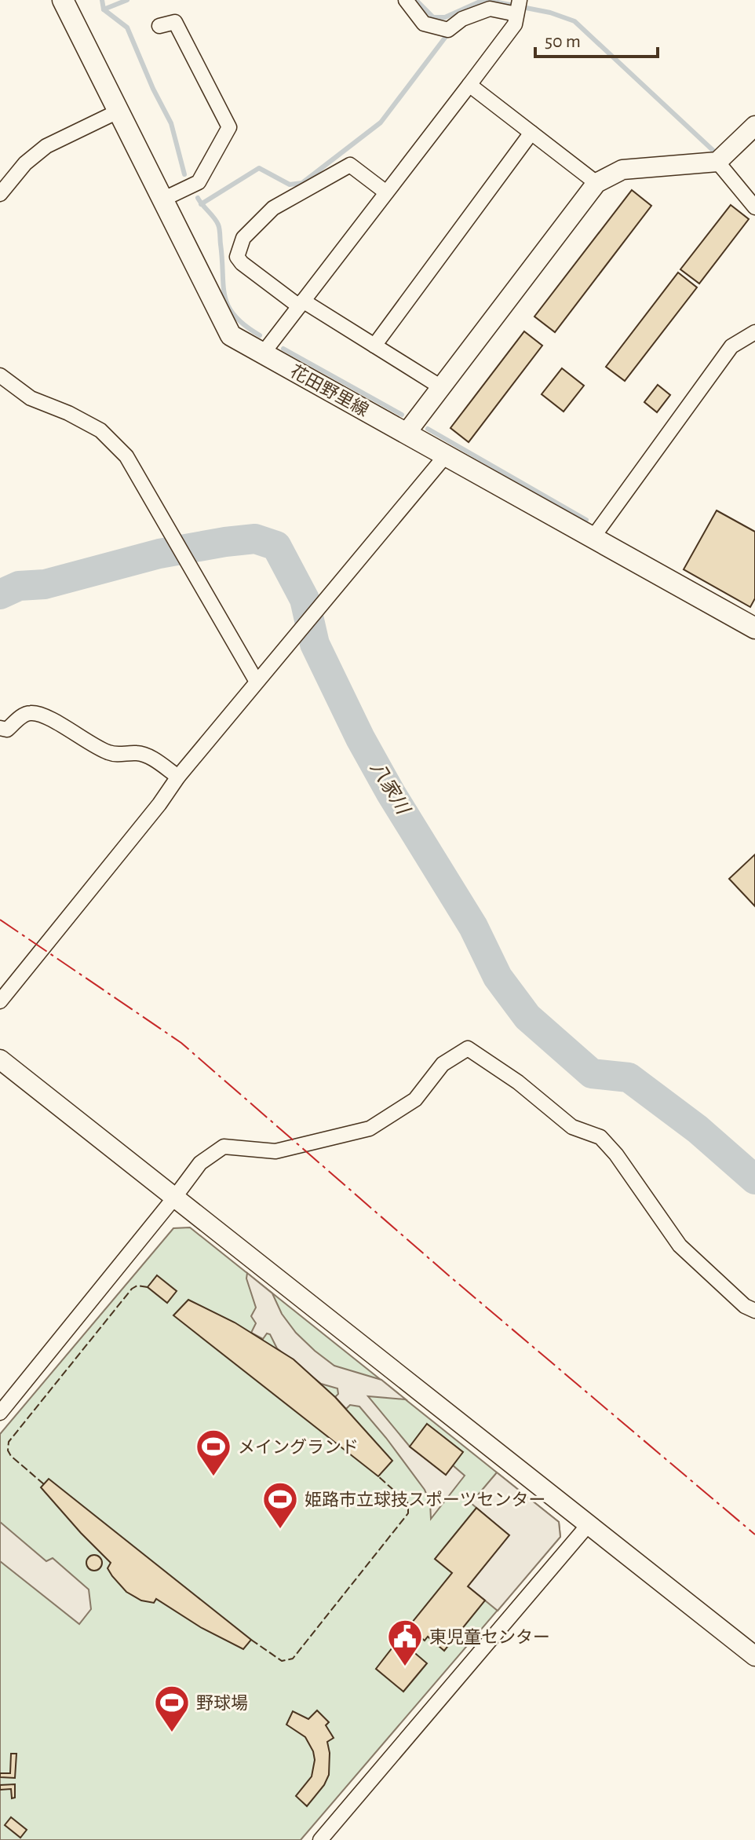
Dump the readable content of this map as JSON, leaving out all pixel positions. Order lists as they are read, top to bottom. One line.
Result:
{"streets":{"main road":["花田野里線"]},"water":["八家川"],"places":{"sports":["メイングランド","姫路市立球技スポーツセンター","野球場"],"public building":["東児童センター"]},"scale_bar":"50 m"}
